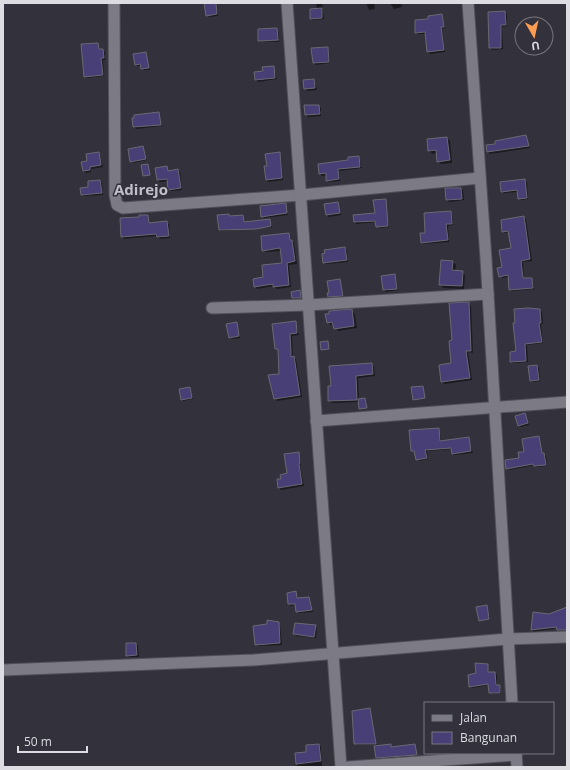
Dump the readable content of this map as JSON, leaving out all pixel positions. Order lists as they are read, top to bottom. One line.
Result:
{"districts":["Adirejo"],"legend":["Jalan","Bangunan"],"scale_bar":"50 m","north":"bottom"}
